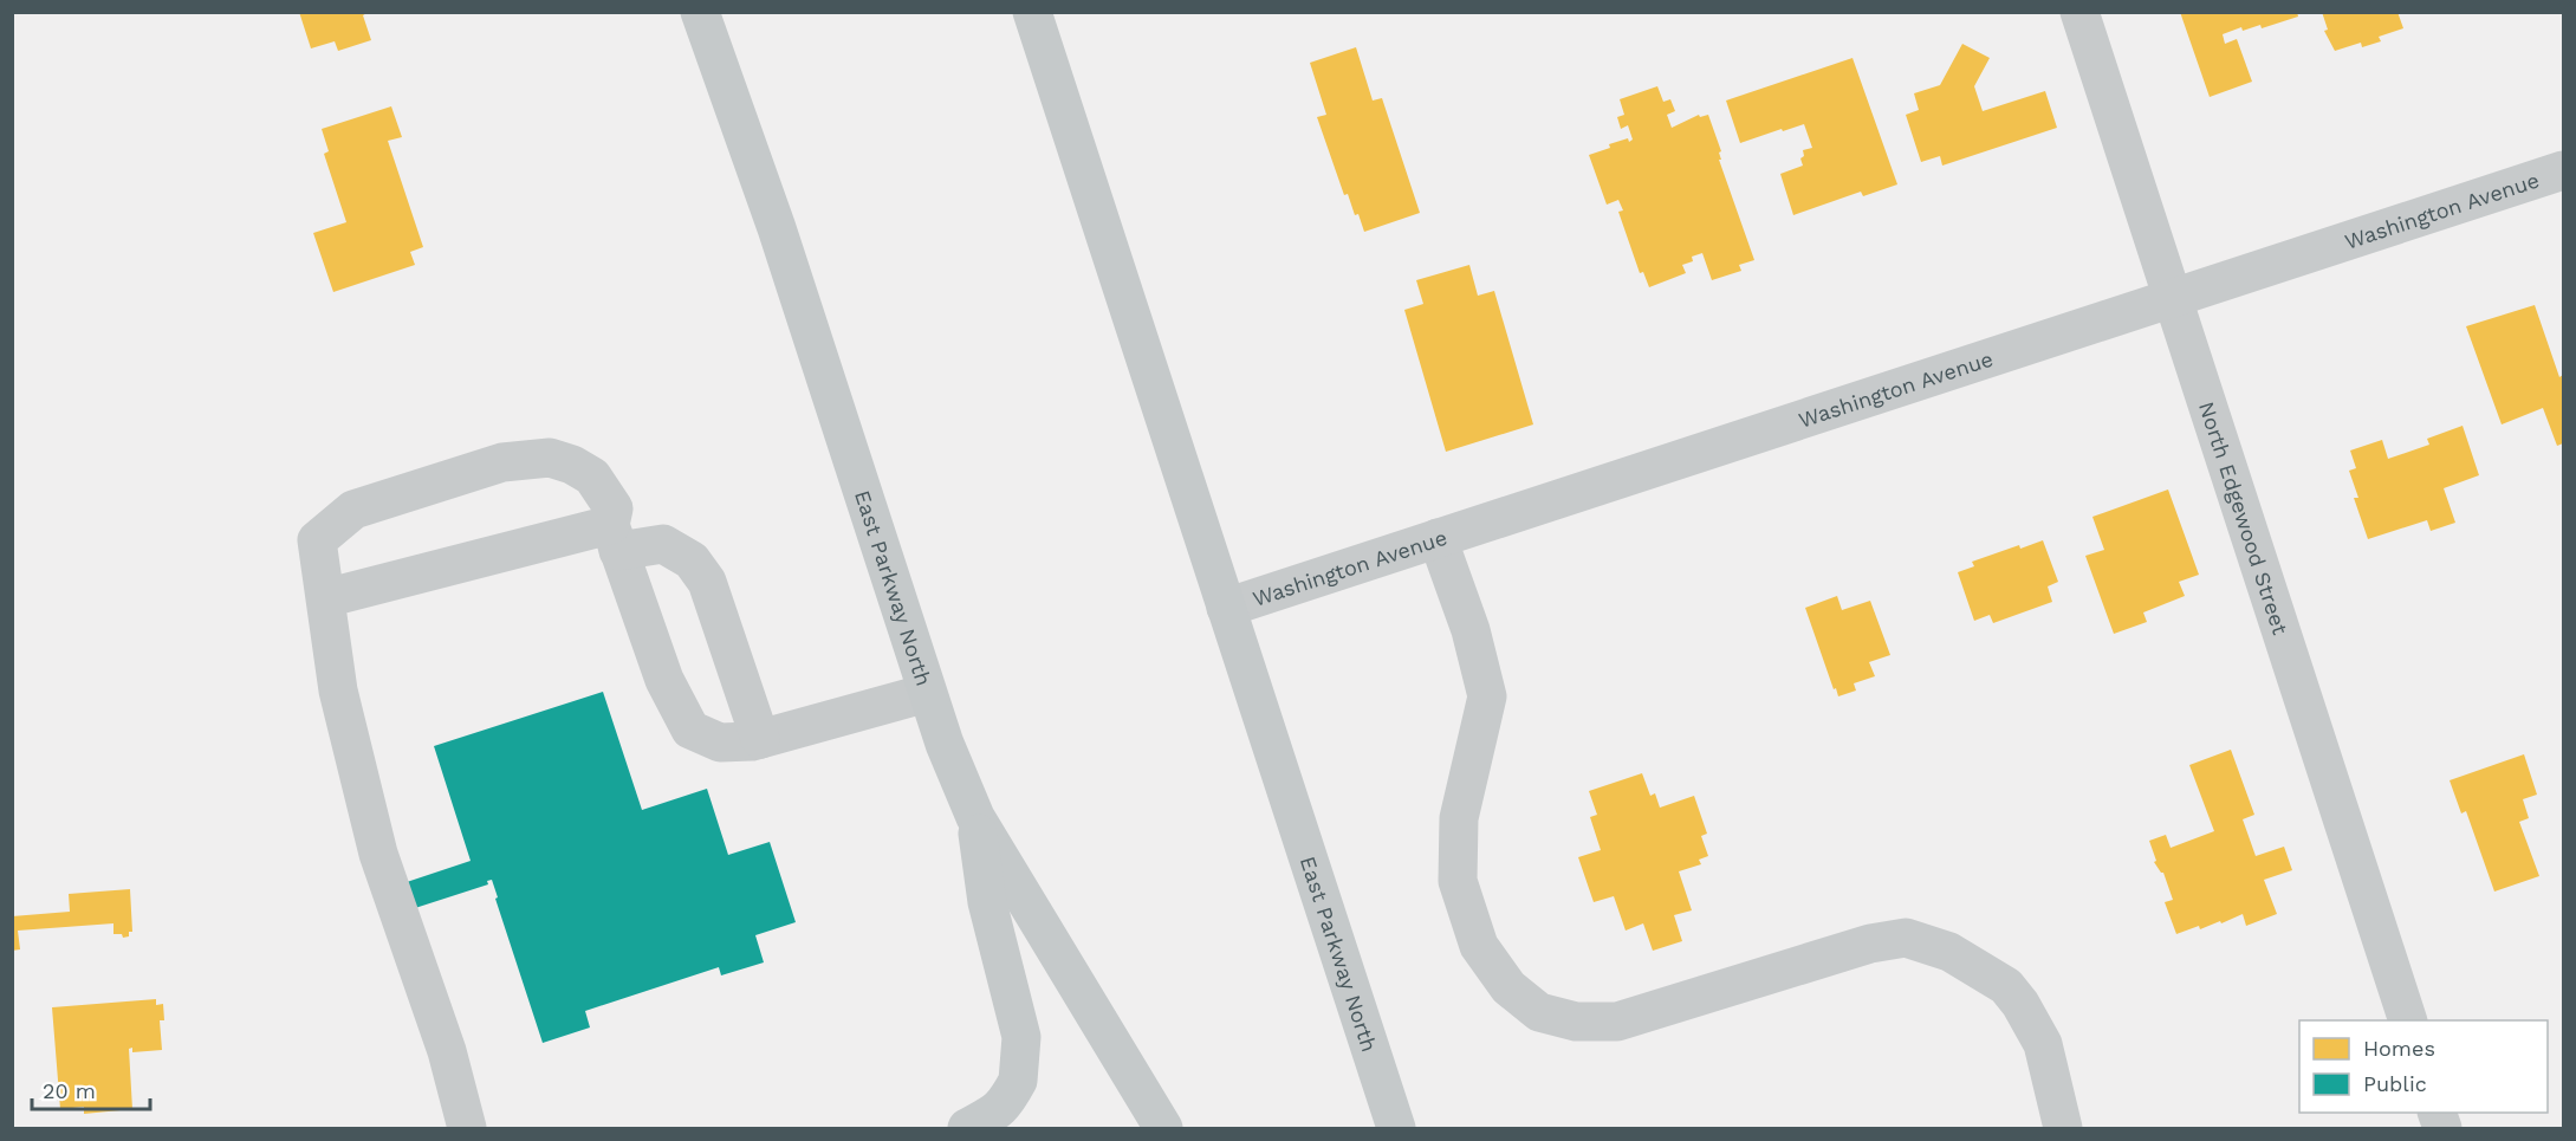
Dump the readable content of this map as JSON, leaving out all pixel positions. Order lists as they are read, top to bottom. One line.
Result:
{"streets":{"main road":["East Parkway North"],"street":["Washington Avenue","North Edgewood Street"]},"crossings":[["Washington Avenue","North Edgewood Street"],["Washington Avenue","East Parkway North"]],"legend":["Homes","Public"],"scale_bar":"20 m"}
